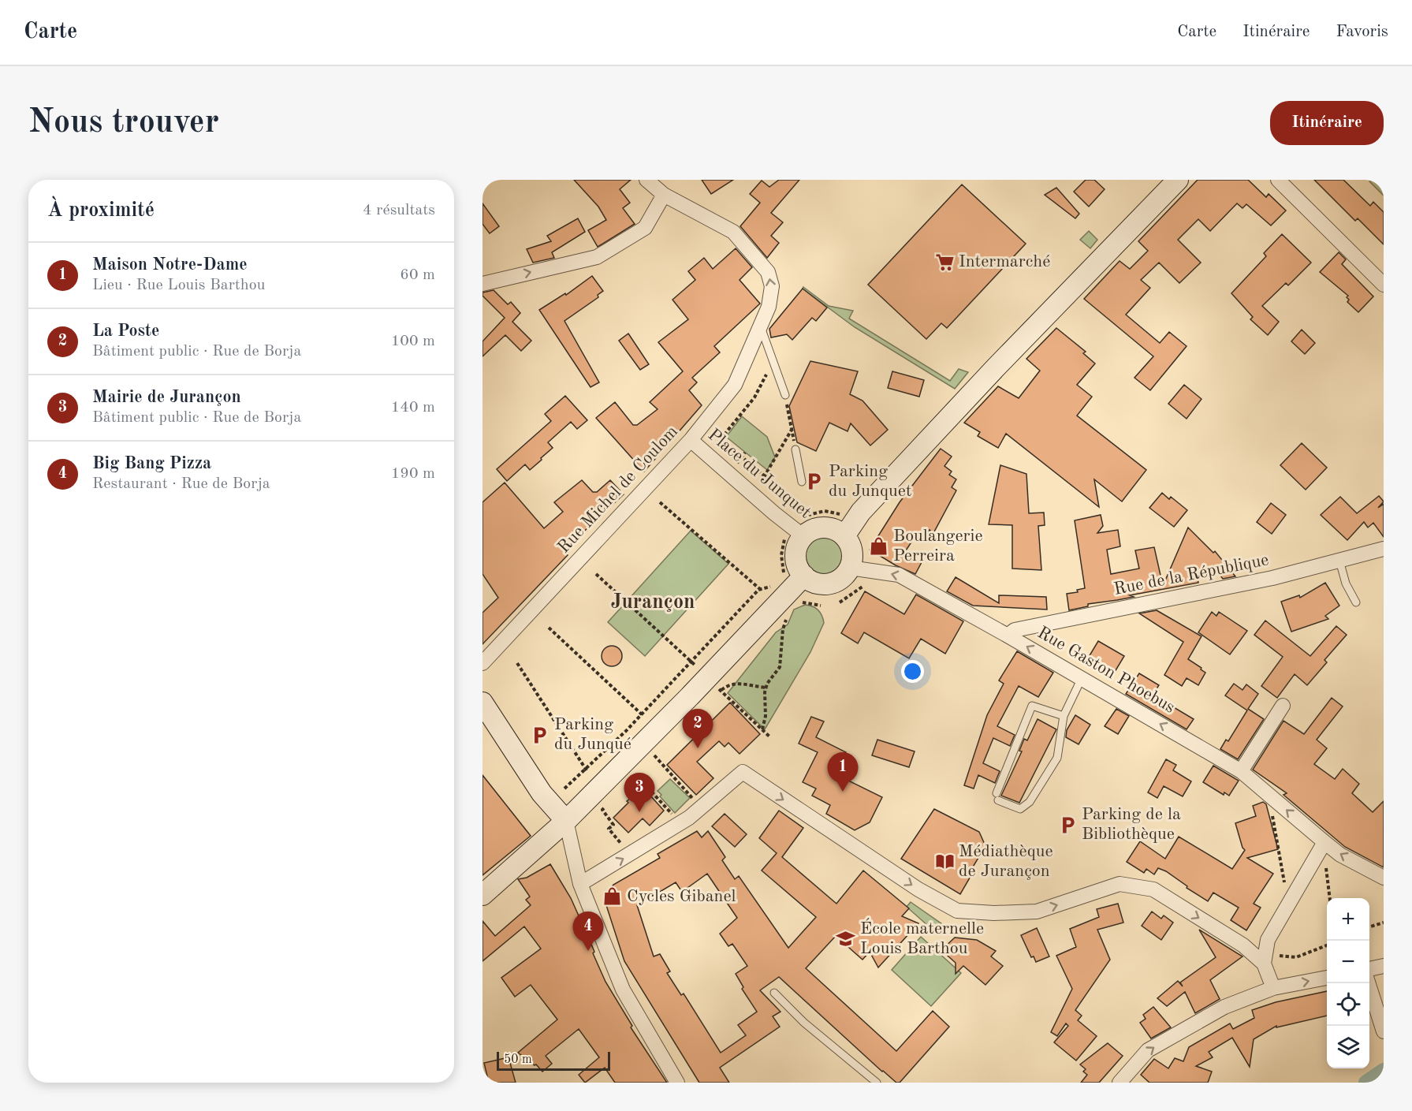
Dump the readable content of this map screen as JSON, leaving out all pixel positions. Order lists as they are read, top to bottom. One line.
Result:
{"streets":{"street":["Place du Junquet","Rue Michel de Coulom","Rue de la République","Rue Gaston Phoebus"]},"crossings":[["Place du Junquet","Rue Michel de Coulom"],["Place du Junquet","Rue Gaston Phoebus"],["Rue de la République","Rue Gaston Phoebus"]],"one_way":["Rue Gaston Phoebus"],"districts":["Jurançon"],"places":{"supermarket":["Intermarché"],"parking":["Parking du Junquet","Parking du Junqué","Parking de la Bibliothèque"],"shop":["Boulangerie Perreira","Cycles Gibanel"],"library":["Médiathèque de Jurançon"],"school or university":["École maternelle Louis Barthou"]},"scale_bar":"50 m","page":{"header":"Carte","nav":["Carte","Itinéraire","Favoris"],"buttons":"Itinéraire","title":"Nous trouver","heading":["À proximité","4 résultats"],"list":[{"mark":"1","name":"Maison Notre-Dame","note":"Lieu · Rue Louis Barthou","value":"60 m"},{"mark":"2","name":"La Poste","note":"Bâtiment public · Rue de Borja","value":"100 m"},{"mark":"3","name":"Mairie de Jurançon","note":"Bâtiment public · Rue de Borja","value":"140 m"},{"mark":"4","name":"Big Bang Pizza","note":"Restaurant · Rue de Borja","value":"190 m"}],"pins":["2","1","3","4"],"map_buttons":["+","−"],"scale":"50 m"}}
